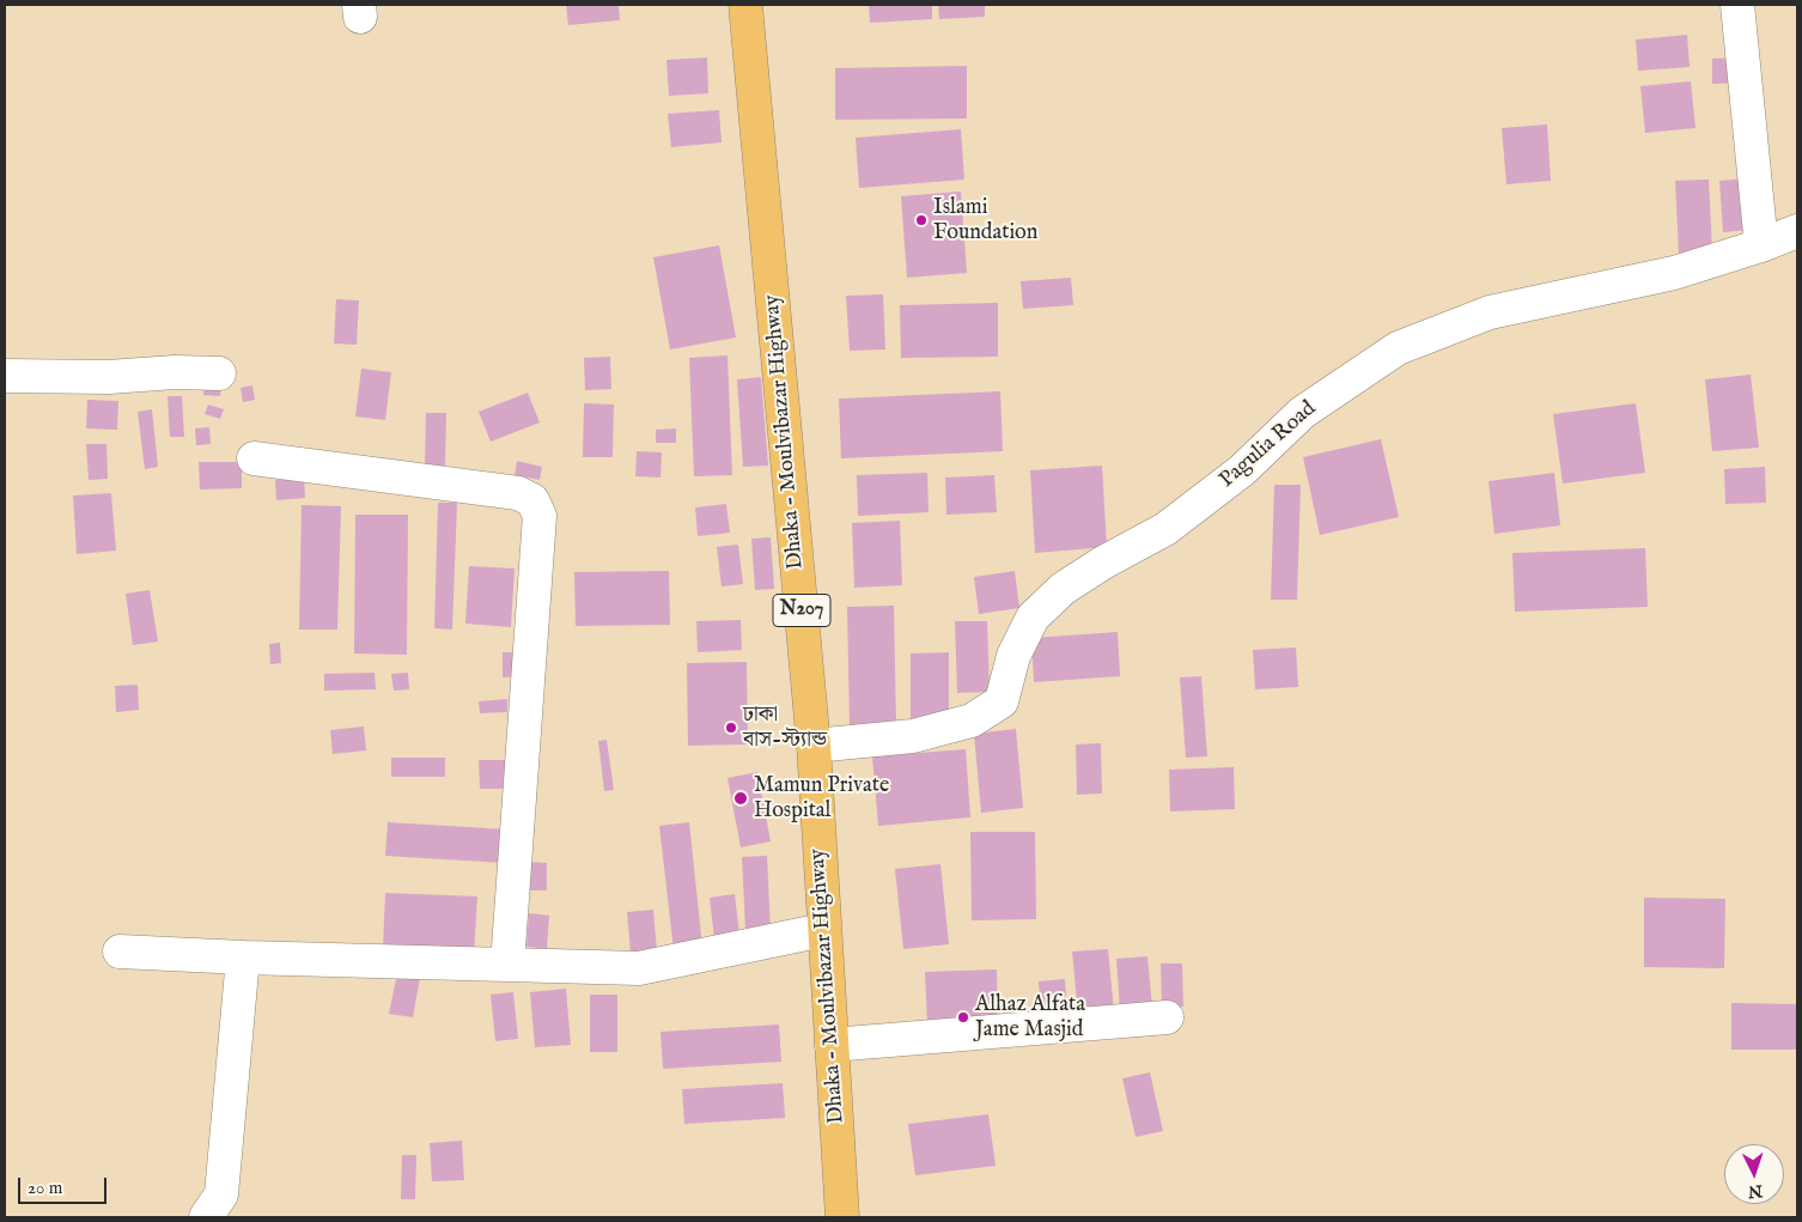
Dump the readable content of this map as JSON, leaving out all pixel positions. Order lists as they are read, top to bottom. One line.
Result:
{"streets":{"highway":["Dhaka - Moulvibazar Highway","N207"],"street":["Pagulia Road"]},"crossings":[["Dhaka - Moulvibazar Highway","Pagulia Road"]],"places":["Islami Foundation","ঢাকা বাস-স্ট্যান্ড","Mamun Private Hospital","Alhaz Alfata Jame Masjid"],"scale_bar":"20 m","north":"bottom"}
